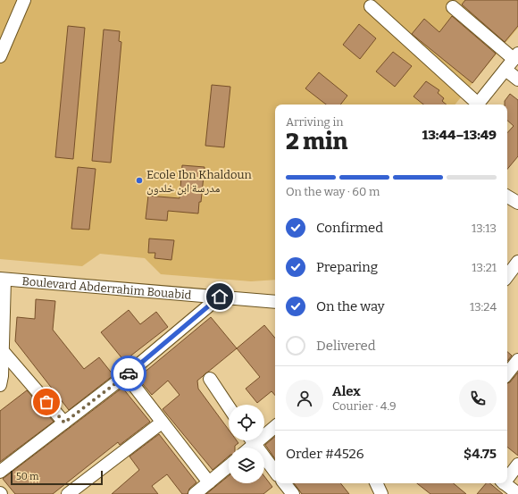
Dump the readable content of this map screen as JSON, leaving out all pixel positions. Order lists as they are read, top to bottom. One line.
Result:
{"streets":{"street":["Boulevard Abderrahim Bouabid"]},"places":["Ecole Ibn Khaldoun مدرسة ابن خلدون"],"scale_bar":"50 m","page":{"heading":["2 min","Arriving in","13:44–13:49"],"panel":["Alex","Courier · 4.9","Order #4526","$4.75"],"bar":"On the way · 60 m","list":[["Confirmed","13:13"],["Preparing","13:21"],["On the way","13:24"],"Delivered"],"scale":"50 m"}}
